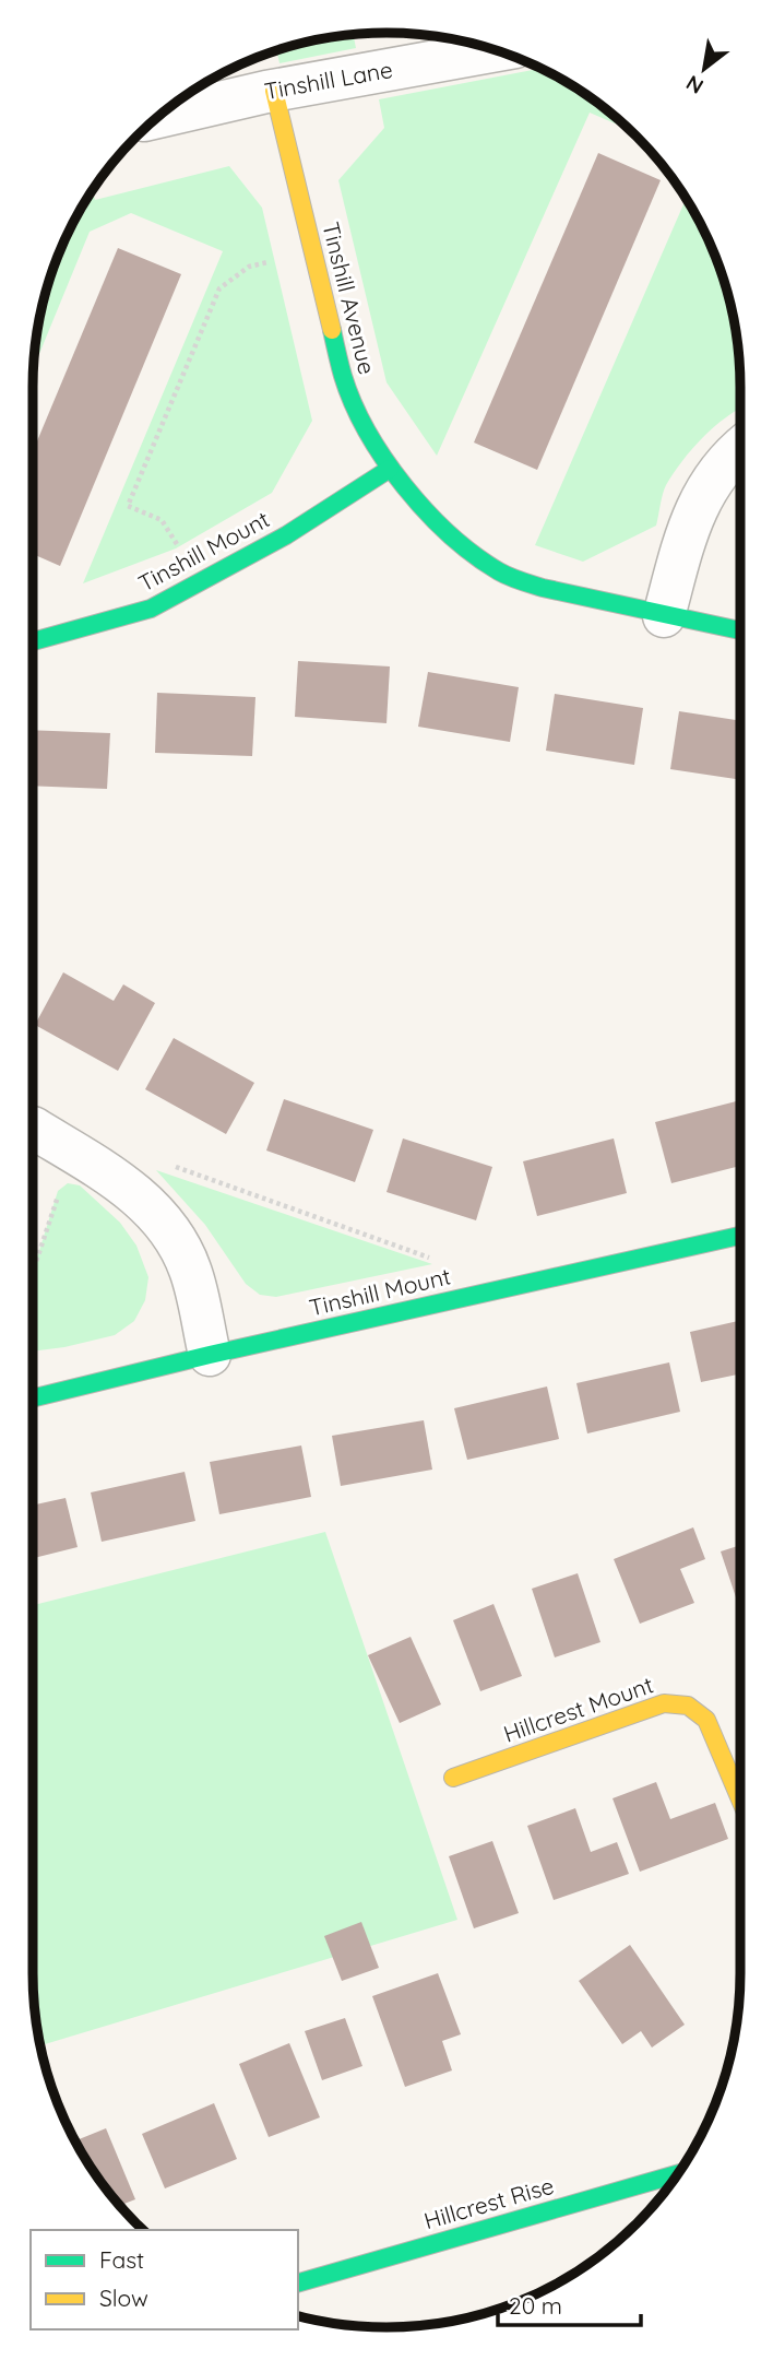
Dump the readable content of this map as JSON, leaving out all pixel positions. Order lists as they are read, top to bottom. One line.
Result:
{"streets":{"street":["Tinshill Lane","Tinshill Avenue","Tinshill Mount","Hillcrest Mount","Hillcrest Rise"]},"crossings":[["Tinshill Lane","Tinshill Avenue"],["Tinshill Avenue","Tinshill Mount"]],"legend":["Fast","Slow"],"scale_bar":"20 m","north":"bottom left"}
